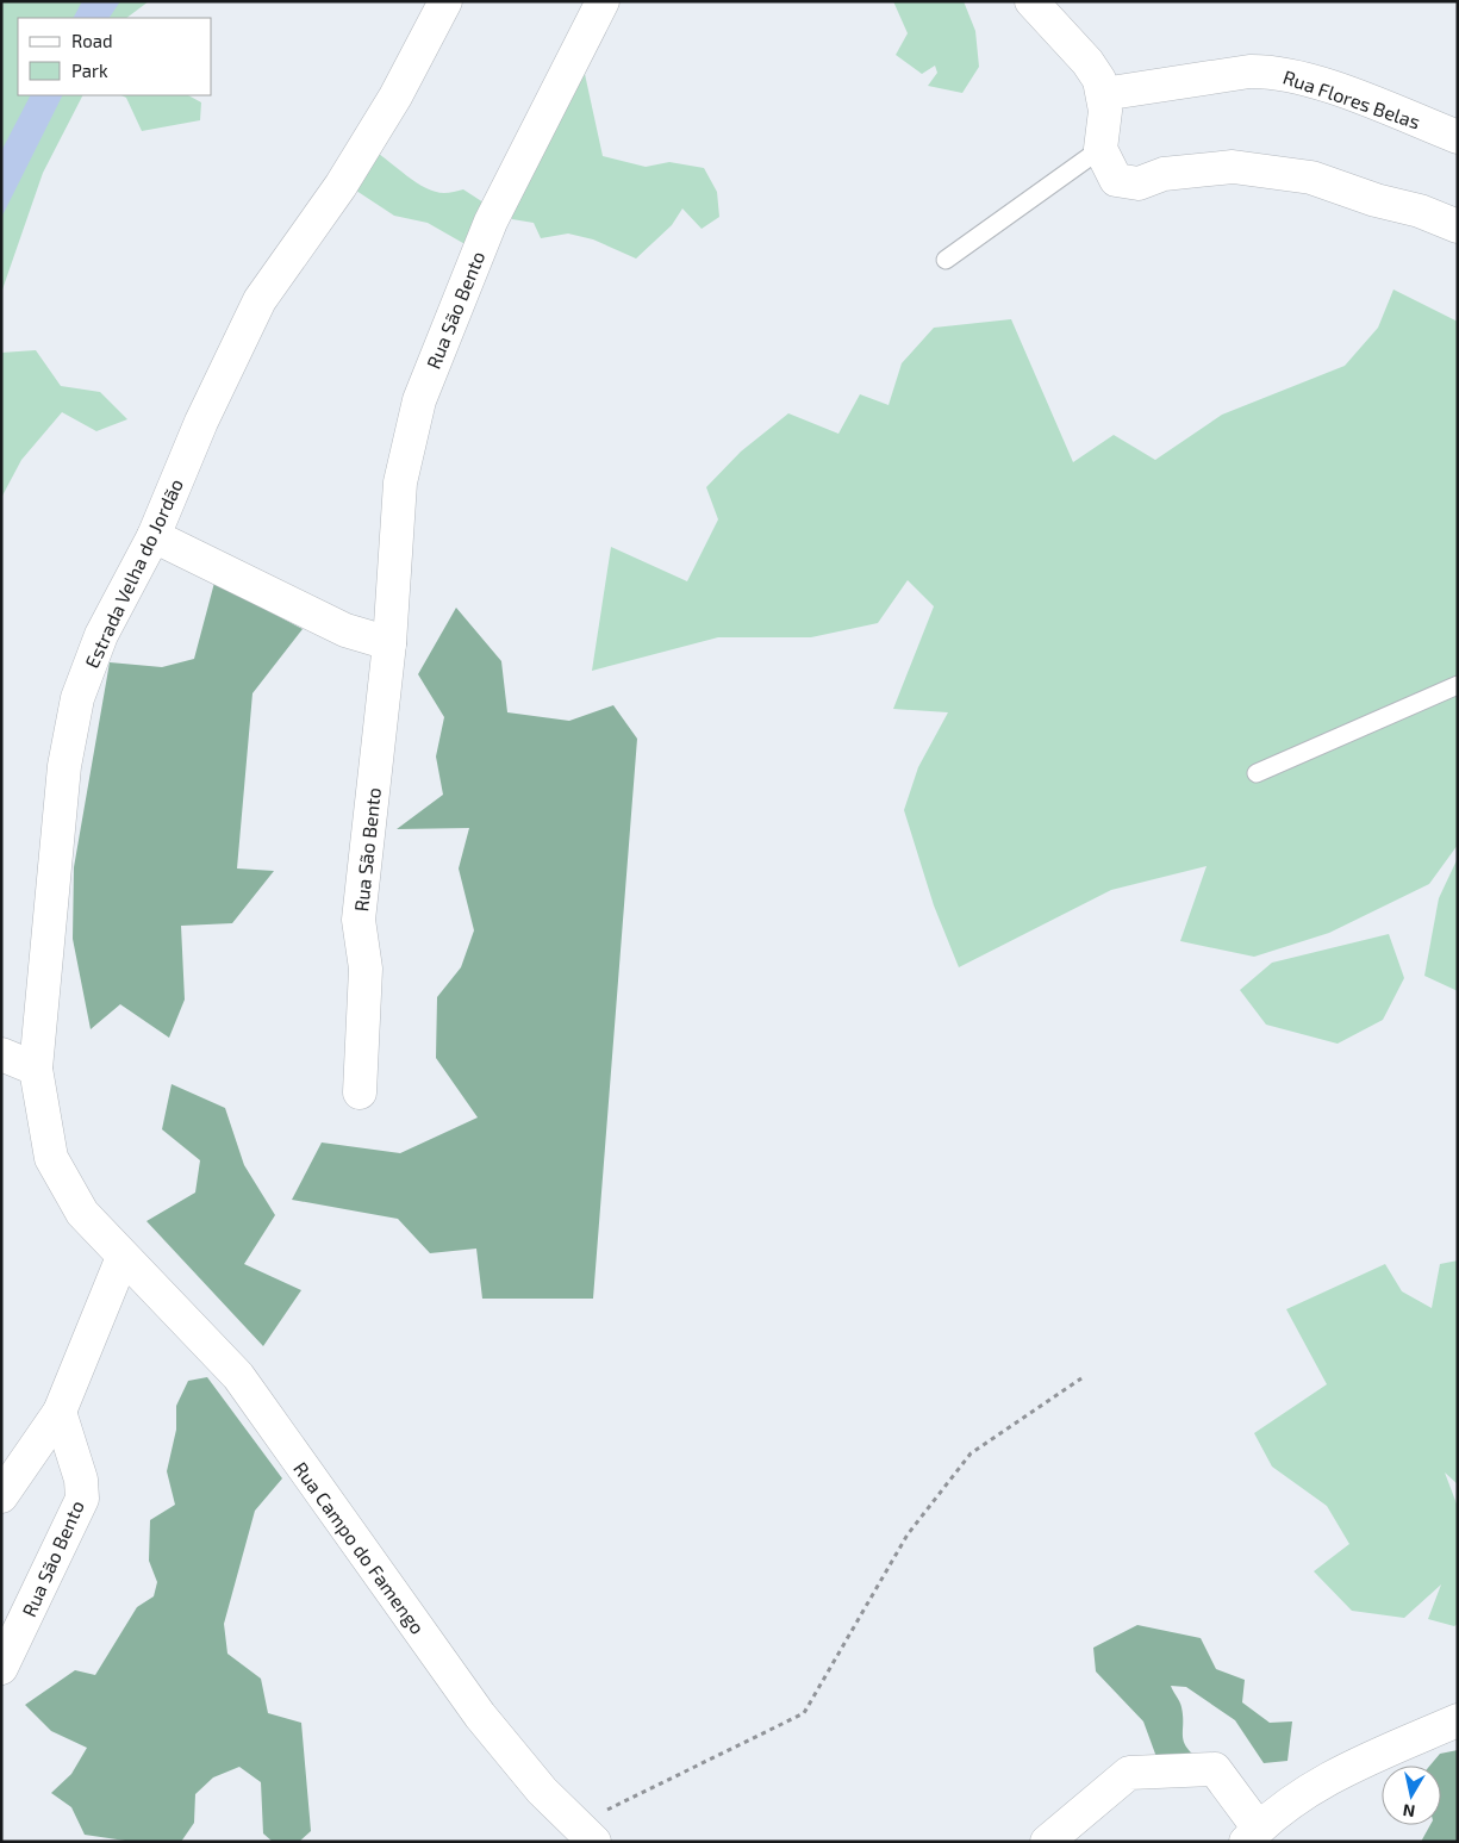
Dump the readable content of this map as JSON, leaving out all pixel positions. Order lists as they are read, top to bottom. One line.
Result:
{"streets":{"street":["Rua Flores Belas","Rua São Bento","Estrada Velha do Jordão","Rua Campo do Famengo"]},"crossings":[["Estrada Velha do Jordão","Rua Campo do Famengo"]],"legend":["Road","Park"],"north":"bottom"}
